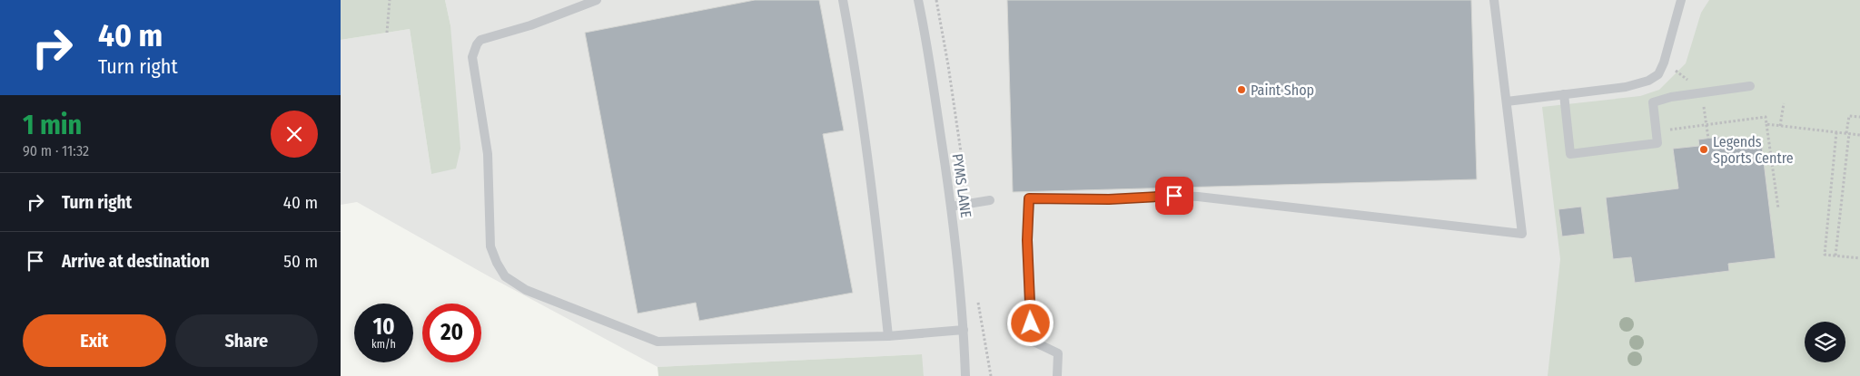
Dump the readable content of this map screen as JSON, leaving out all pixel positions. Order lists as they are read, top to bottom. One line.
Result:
{"streets":{"lane":["PYMS LANE"]},"places":["Paint Shop","Legends Sports Centre"],"page":{"turn":["40 m","Turn right"],"heading":["1 min","90 m · 11:32"],"list":[{"name":"Turn right","value":"40 m"},{"name":"Arrive at destination","value":"50 m"}],"speed":"10 km/h","limit":"20","buttons":["Exit","Share"]}}
